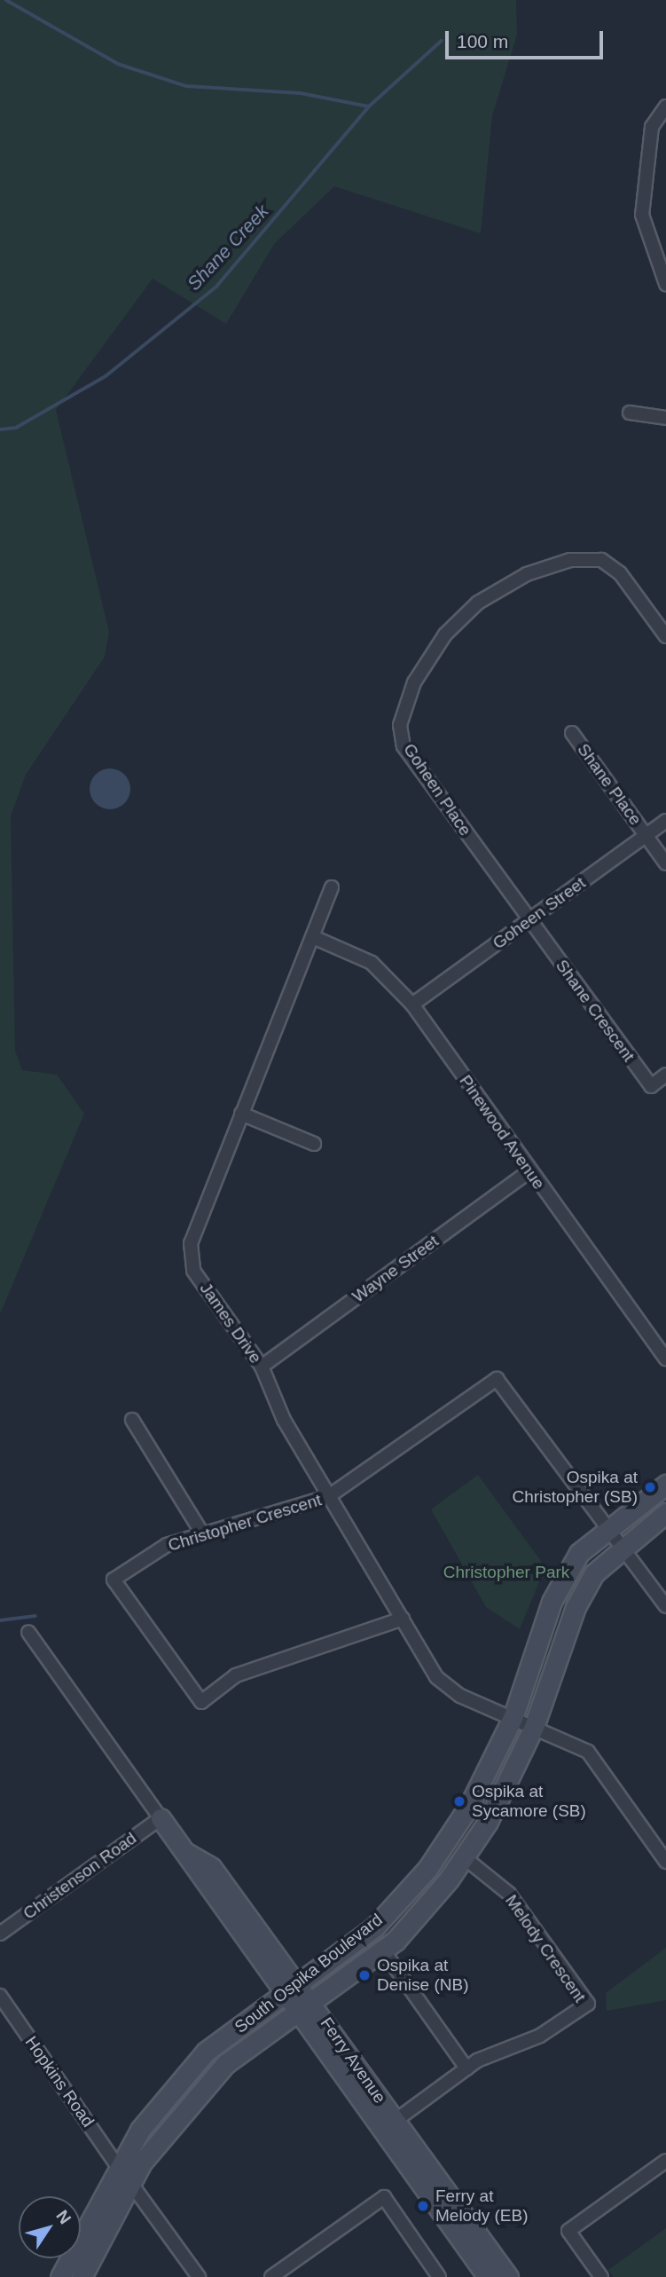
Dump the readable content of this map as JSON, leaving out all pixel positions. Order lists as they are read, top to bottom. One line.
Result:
{"streets":{"main road":["South Ospika Boulevard","Ferry Avenue"],"street":["Shane Place","Goheen Place","Goheen Street","Shane Crescent","Pinewood Avenue","Wayne Street","James Drive","Christopher Crescent","Christenson Road","Melody Crescent","Hopkins Road"]},"crossings":[["Shane Place","Goheen Street"],["Goheen Place","Goheen Street"],["Goheen Place","Shane Crescent"],["Goheen Street","Shane Crescent"],["Goheen Street","Pinewood Avenue"],["Pinewood Avenue","Wayne Street"],["Pinewood Avenue","James Drive"],["Wayne Street","James Drive"],["James Drive","Christopher Crescent"],["James Drive","South Ospika Boulevard"],["Christopher Crescent","South Ospika Boulevard"],["Christenson Road","Ferry Avenue"],["Melody Crescent","South Ospika Boulevard"],["Melody Crescent","Ferry Avenue"],["South Ospika Boulevard","Ferry Avenue"],["South Ospika Boulevard","Hopkins Road"]],"water":["Shane Creek"],"parks":["Christopher Park"],"places":["Ospika at Christopher (SB)","Ospika at Sycamore (SB)","Ospika at Denise (NB)","Ferry at Melody (EB)"],"scale_bar":"100 m","north":"top right"}
